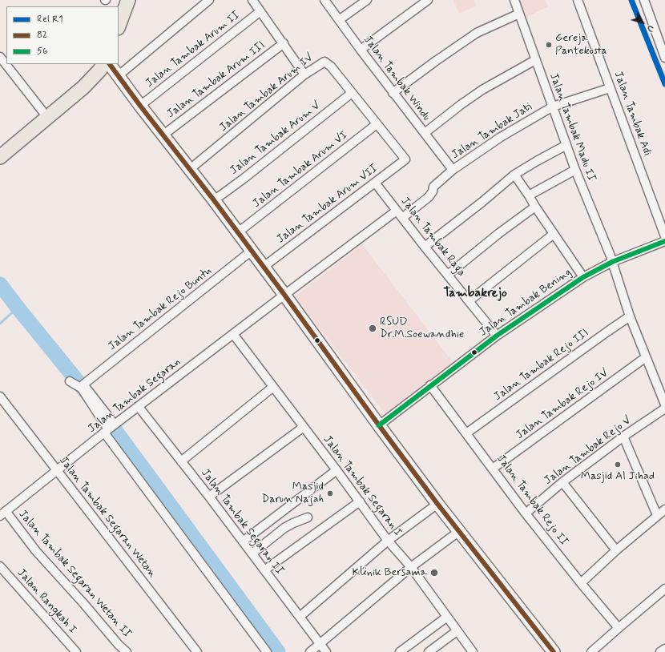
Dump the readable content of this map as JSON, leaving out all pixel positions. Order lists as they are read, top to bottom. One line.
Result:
{"streets":{"street":["Jalan Tambak Arum II","Jalan Tambak Windu","Jalan Tambak Arum III","Jalan Tambak Arum IV","Jalan Tambak Adi","Jalan Tambak Madu II","Jalan Tambak Jati","Jalan Tambak Arum V","Jalan Tambak Arum VI","Jalan Tambak Arum VII","Jalan Tambak Raga","Jalan Tambak Bening","Jalan Tambak Rejo Buntu","Jalan Tambak Rejo III","Jalan Tambak Segaran","Jalan Tambak Rejo IV","Jalan Tambak Rejo V","Jalan Tambak Segaran I","Jalan Tambak Rejo II","Jalan Tambak Segaran Wetan","Jalan Tambak Segaran II","Jalan Tambak Segaran Wetan II","Jalan Rangkah I"]},"crossings":[["Jalan Tambak Windu","Jalan Tambak Jati"],["Jalan Tambak Arum IV","Jalan Tambak Arum V"],["Jalan Tambak Arum IV","Jalan Tambak Arum VI"],["Jalan Tambak Arum IV","Jalan Tambak Arum VII"],["Jalan Tambak Adi","Jalan Tambak Jati"],["Jalan Tambak Madu II","Jalan Tambak Jati"],["Jalan Tambak Madu II","Jalan Tambak Bening"],["Jalan Tambak Madu II","Jalan Tambak Rejo III"],["Jalan Tambak Madu II","Jalan Tambak Rejo IV"],["Jalan Tambak Jati","Jalan Tambak Raga"],["Jalan Tambak Arum VII","Jalan Tambak Raga"],["Jalan Tambak Raga","Jalan Tambak Bening"],["Jalan Tambak Bening","Jalan Tambak Rejo II"],["Jalan Tambak Rejo Buntu","Jalan Tambak Segaran"],["Jalan Tambak Rejo III","Jalan Tambak Rejo II"],["Jalan Tambak Segaran","Jalan Tambak Segaran I"],["Jalan Tambak Segaran","Jalan Tambak Segaran Wetan"],["Jalan Tambak Segaran","Jalan Tambak Segaran II"],["Jalan Tambak Segaran","Jalan Tambak Segaran Wetan II"],["Jalan Tambak Rejo IV","Jalan Tambak Rejo II"],["Jalan Tambak Rejo V","Jalan Tambak Rejo II"]],"districts":["Tambakrejo"],"places":["Gereja Pantekosta","RSUD Dr.M.Soewandhie","Masjid Al Jihad","Masjid Darun Najah","Klinik Bersama"],"lines":["rail line R1","transit line 82","transit line 56"],"legend":["Rel R1","82","56"],"north":"bottom right"}
